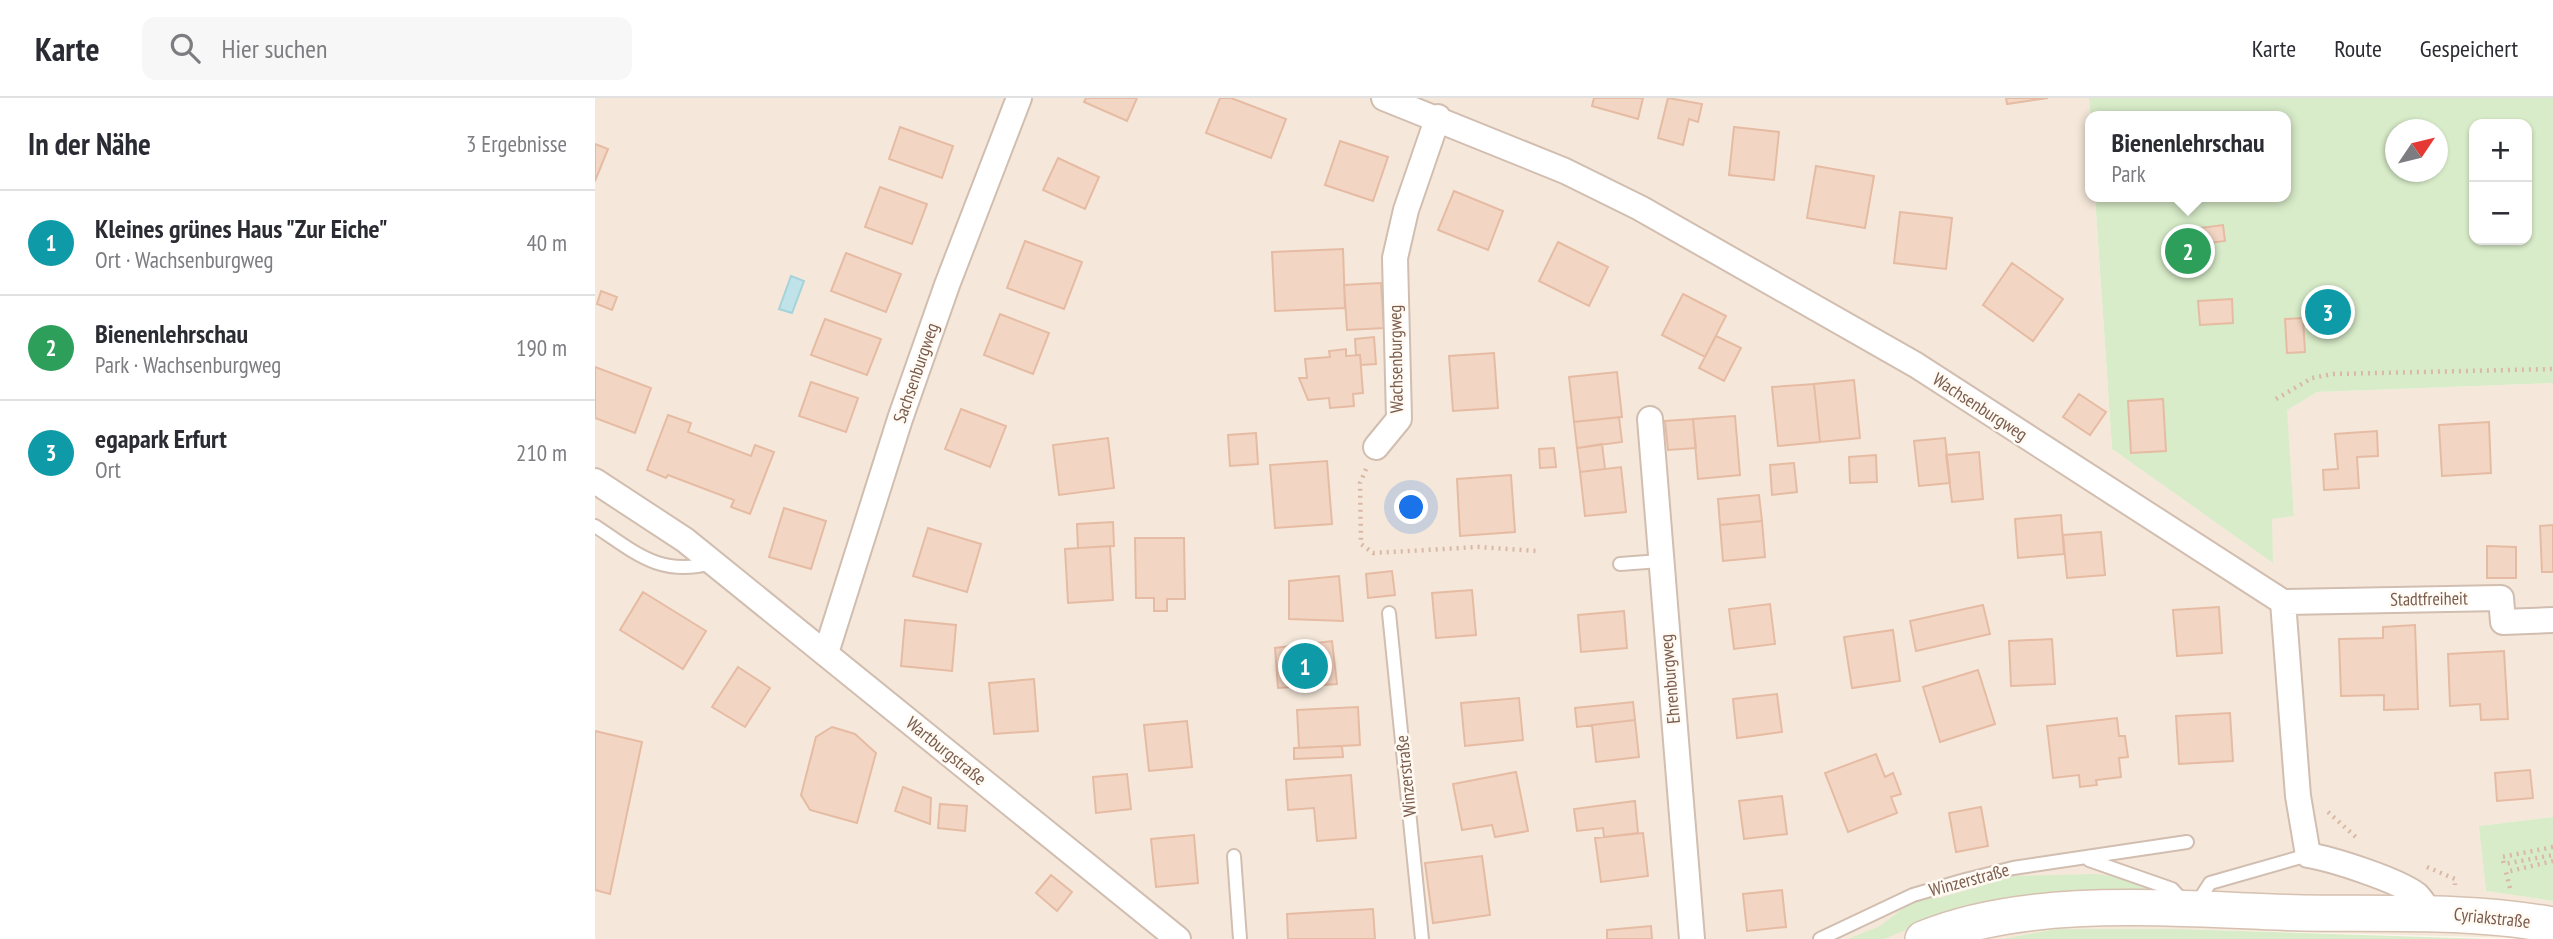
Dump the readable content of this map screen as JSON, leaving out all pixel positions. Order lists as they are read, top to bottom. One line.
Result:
{"streets":{"street":["Wachsenburgweg","Sachsenburgweg","Stadtfreiheit","Ehrenburgweg","Wartburgstraße","Cyriakstraße"],"lane":["Winzerstraße"]},"crossings":[["Wachsenburgweg","Stadtfreiheit"],["Sachsenburgweg","Wartburgstraße"]],"north":"top right","page":{"header":"Karte","search":"Hier suchen","nav":["Karte","Route","Gespeichert"],"heading":["In der Nähe","3 Ergebnisse"],"popup":["Bienenlehrschau","Park"],"map_buttons":["+","−"],"list":[{"mark":"1","name":"Kleines grünes Haus \"Zur Eiche\"","note":"Ort · Wachsenburgweg","value":"40 m"},{"mark":"2","name":"Bienenlehrschau","note":"Park · Wachsenburgweg","value":"190 m"},{"mark":"3","name":"egapark Erfurt","note":"Ort","value":"210 m"}],"pins":["2","3","1"]}}
